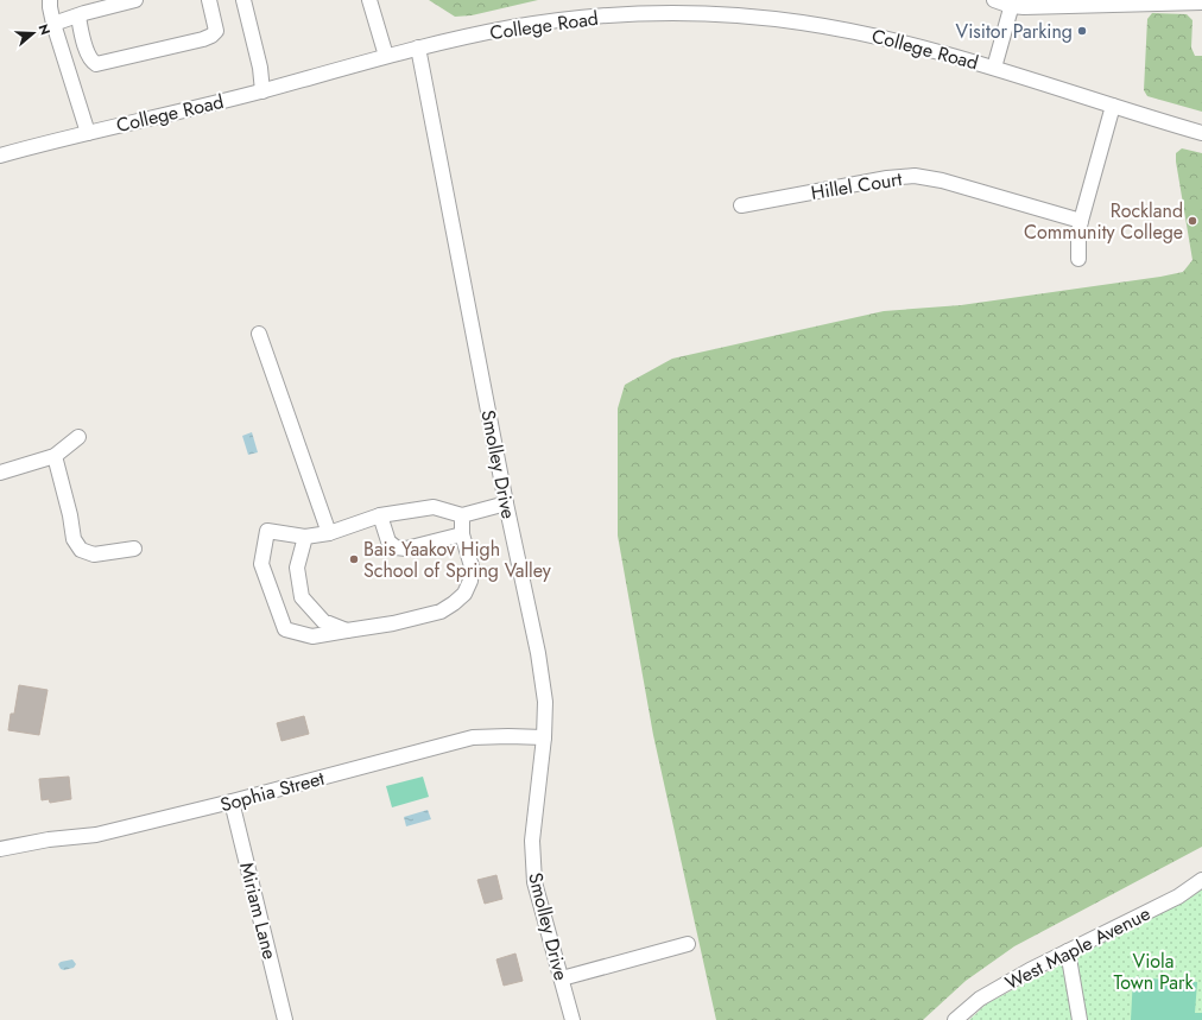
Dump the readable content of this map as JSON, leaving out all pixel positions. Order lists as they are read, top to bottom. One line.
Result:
{"streets":{"street":["College Road","Hillel Court","Smolley Drive","Sophia Street","Miriam Lane","West Maple Avenue"]},"crossings":[["College Road","Smolley Drive"],["Smolley Drive","Sophia Street"],["Sophia Street","Miriam Lane"]],"parks":["Viola Town Park"],"places":["Visitor Parking","Rockland Community College","Bais Yaakov High School of Spring Valley"],"north":"right"}
